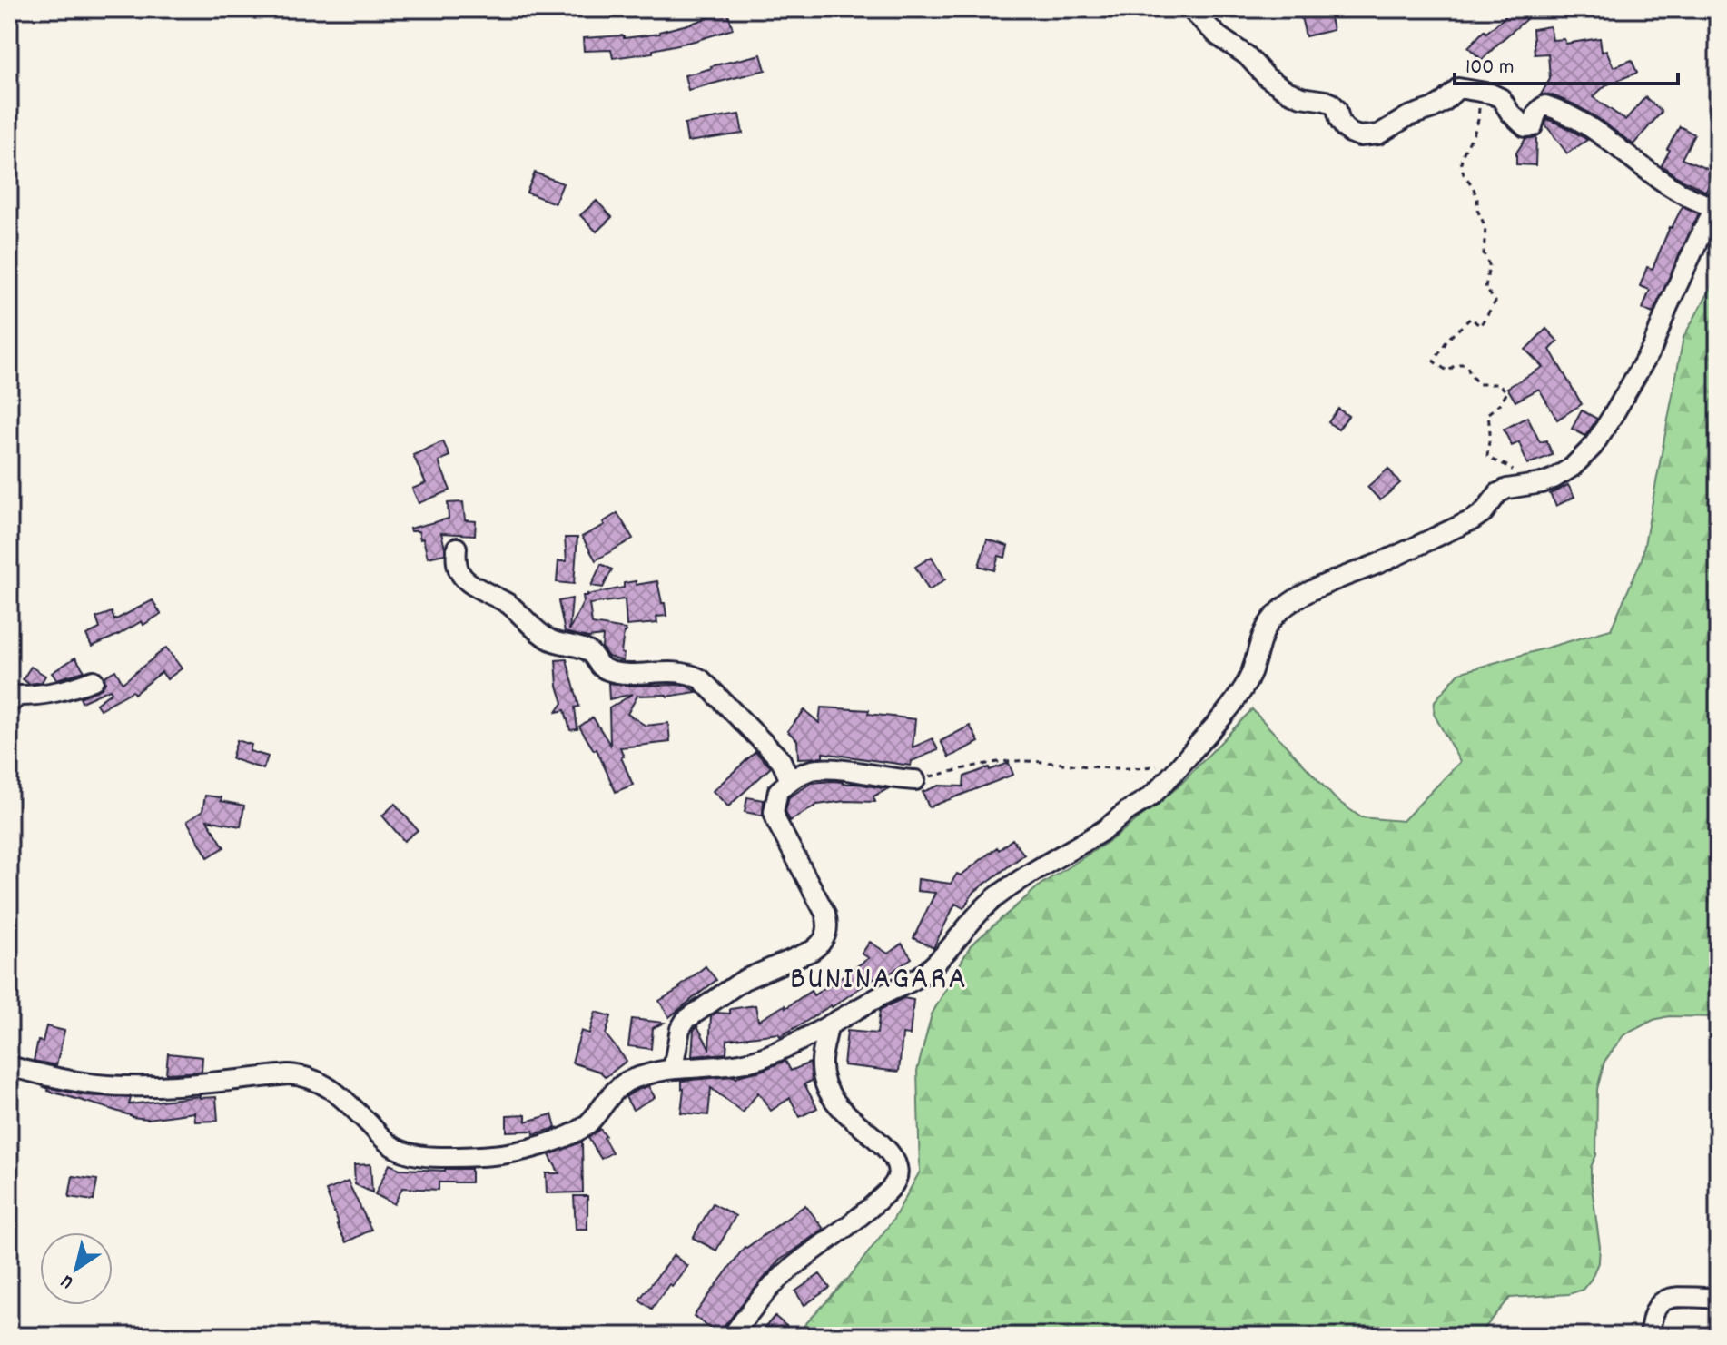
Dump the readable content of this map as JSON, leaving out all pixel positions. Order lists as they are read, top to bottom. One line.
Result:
{"districts":["BUNINAGARA"],"scale_bar":"100 m","north":"bottom left"}
